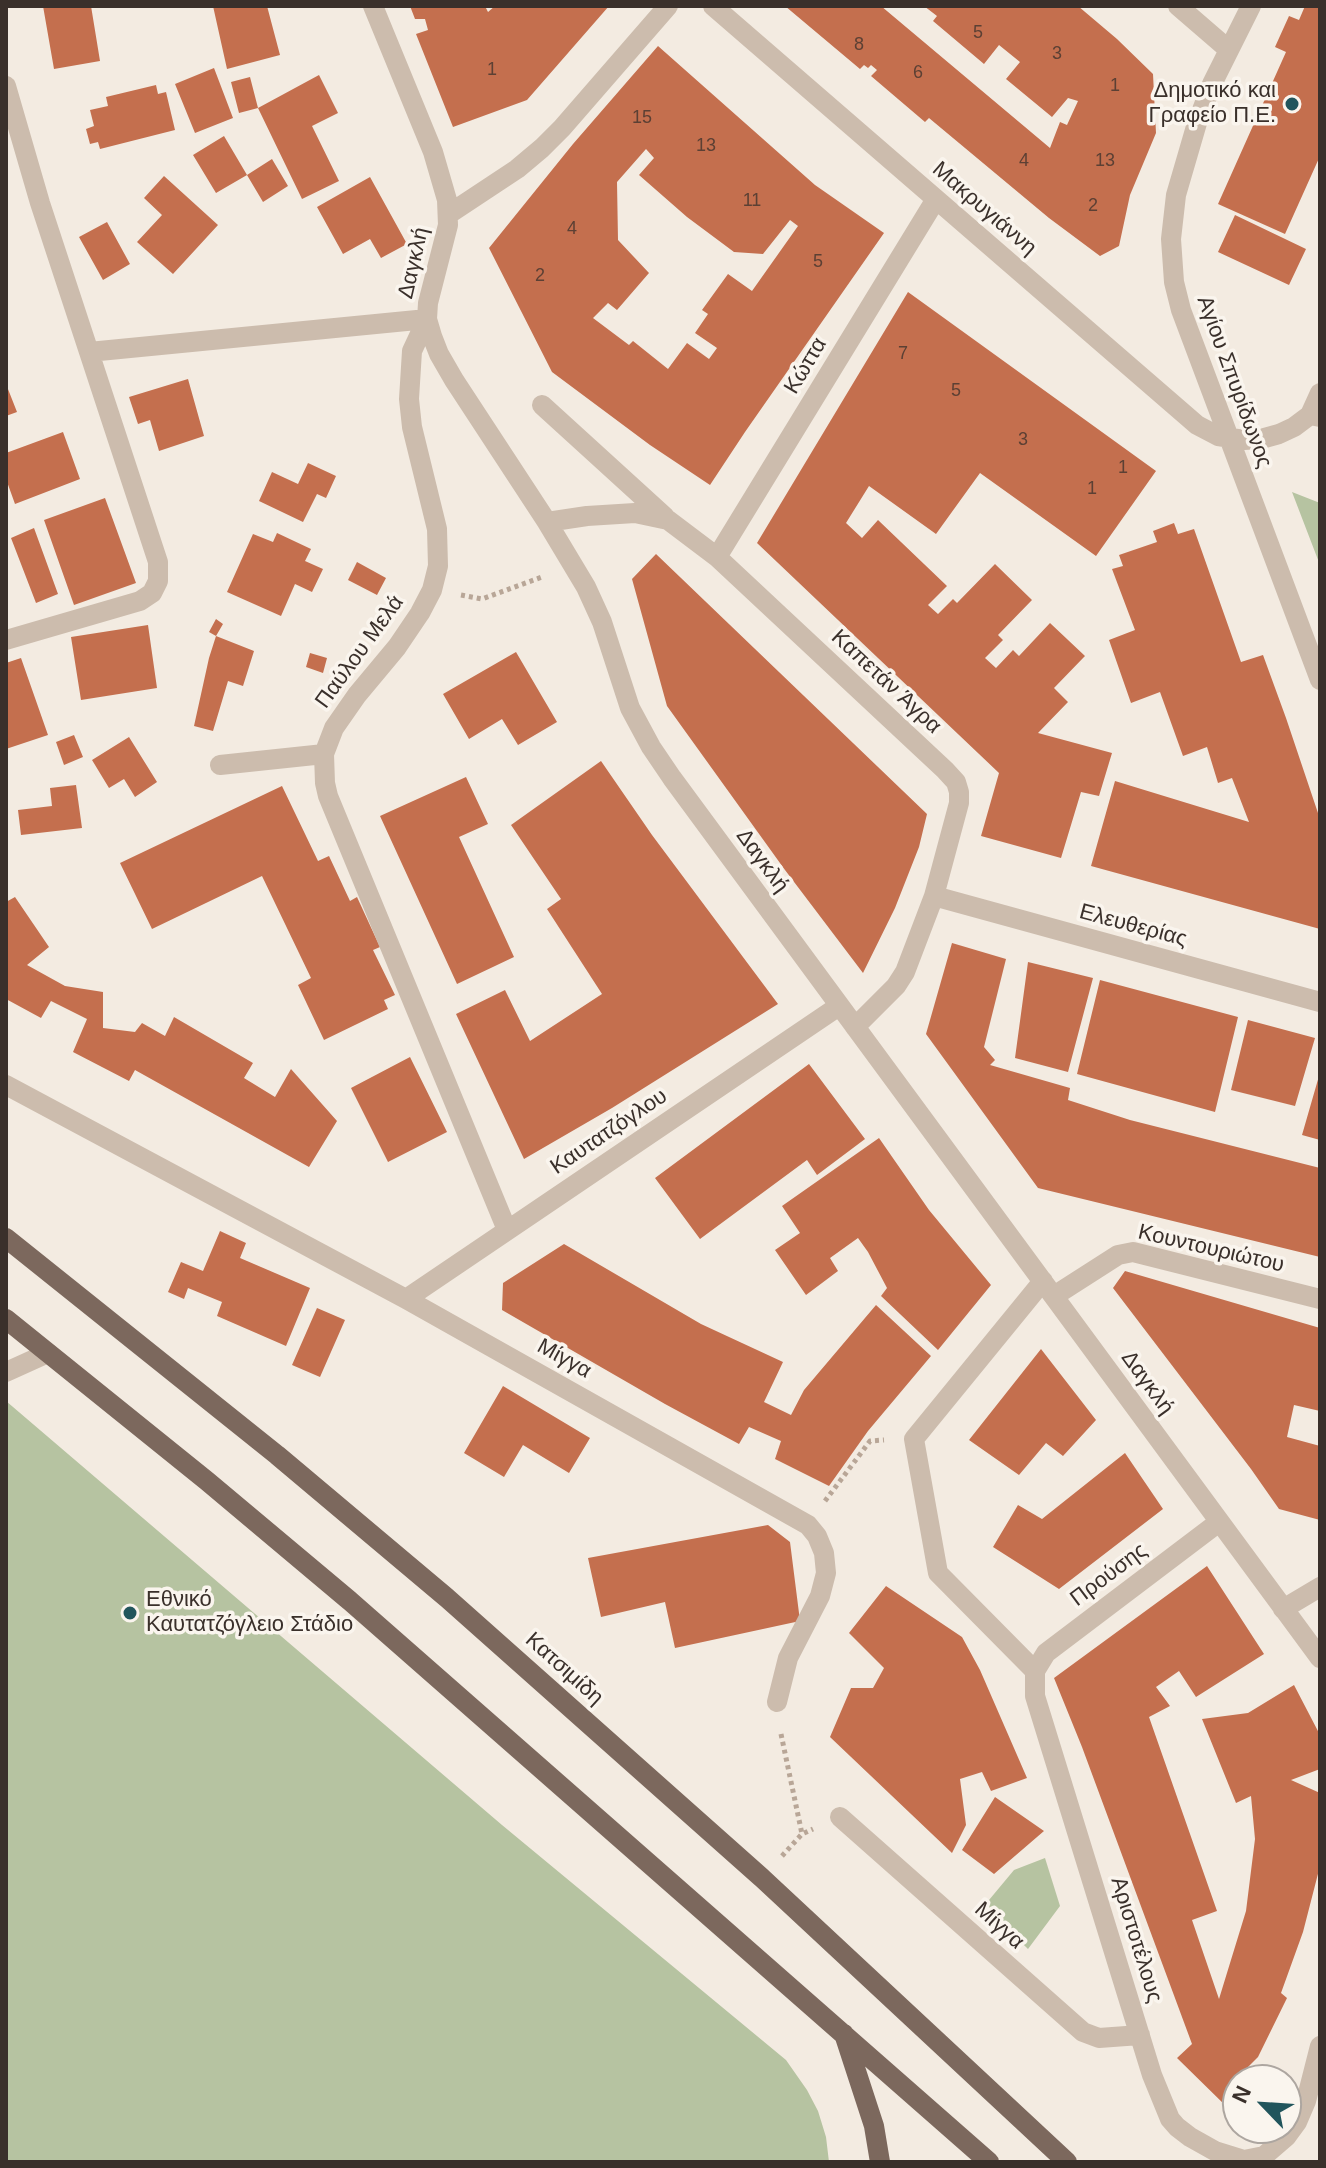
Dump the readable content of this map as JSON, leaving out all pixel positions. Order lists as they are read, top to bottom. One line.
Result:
{"streets":{"main road":["Κατσιμίδη"],"street":["Μακρυγιάννη","Δαγκλή","Κώττα","Αγίου Σπυρίδωνος","Παύλου Μελά","Καπετάν Άγρα","Ελευθερίας","Καυτατζόγλου","Κουντουριώτου","Μίγγα","Προύσης","Αριστοτέλους"]},"crossings":[["Μακρυγιάννη","Κώττα"],["Μακρυγιάννη","Αγίου Σπυρίδωνος"],["Δαγκλή","Παύλου Μελά"],["Δαγκλή","Καπετάν Άγρα"],["Δαγκλή","Καυτατζόγλου"],["Δαγκλή","Κουντουριώτου"],["Δαγκλή","Προύσης"],["Κώττα","Καπετάν Άγρα"],["Καπετάν Άγρα","Ελευθερίας"],["Καυτατζόγλου","Μίγγα"],["Κουντουριώτου","Προύσης"],["Κουντουριώτου","Αριστοτέλους"],["Μίγγα","Αριστοτέλους"],["Προύσης","Αριστοτέλους"]],"places":["Δημοτικό και Γραφείο Π.Ε.","Εθνικό Καυτατζόγλειο Στάδιο"],"house_numbers":["5","8","3","1","6","1","15","13","4","13","11","2","4","5","2","7","5","3","1","1"],"north":"top left"}
